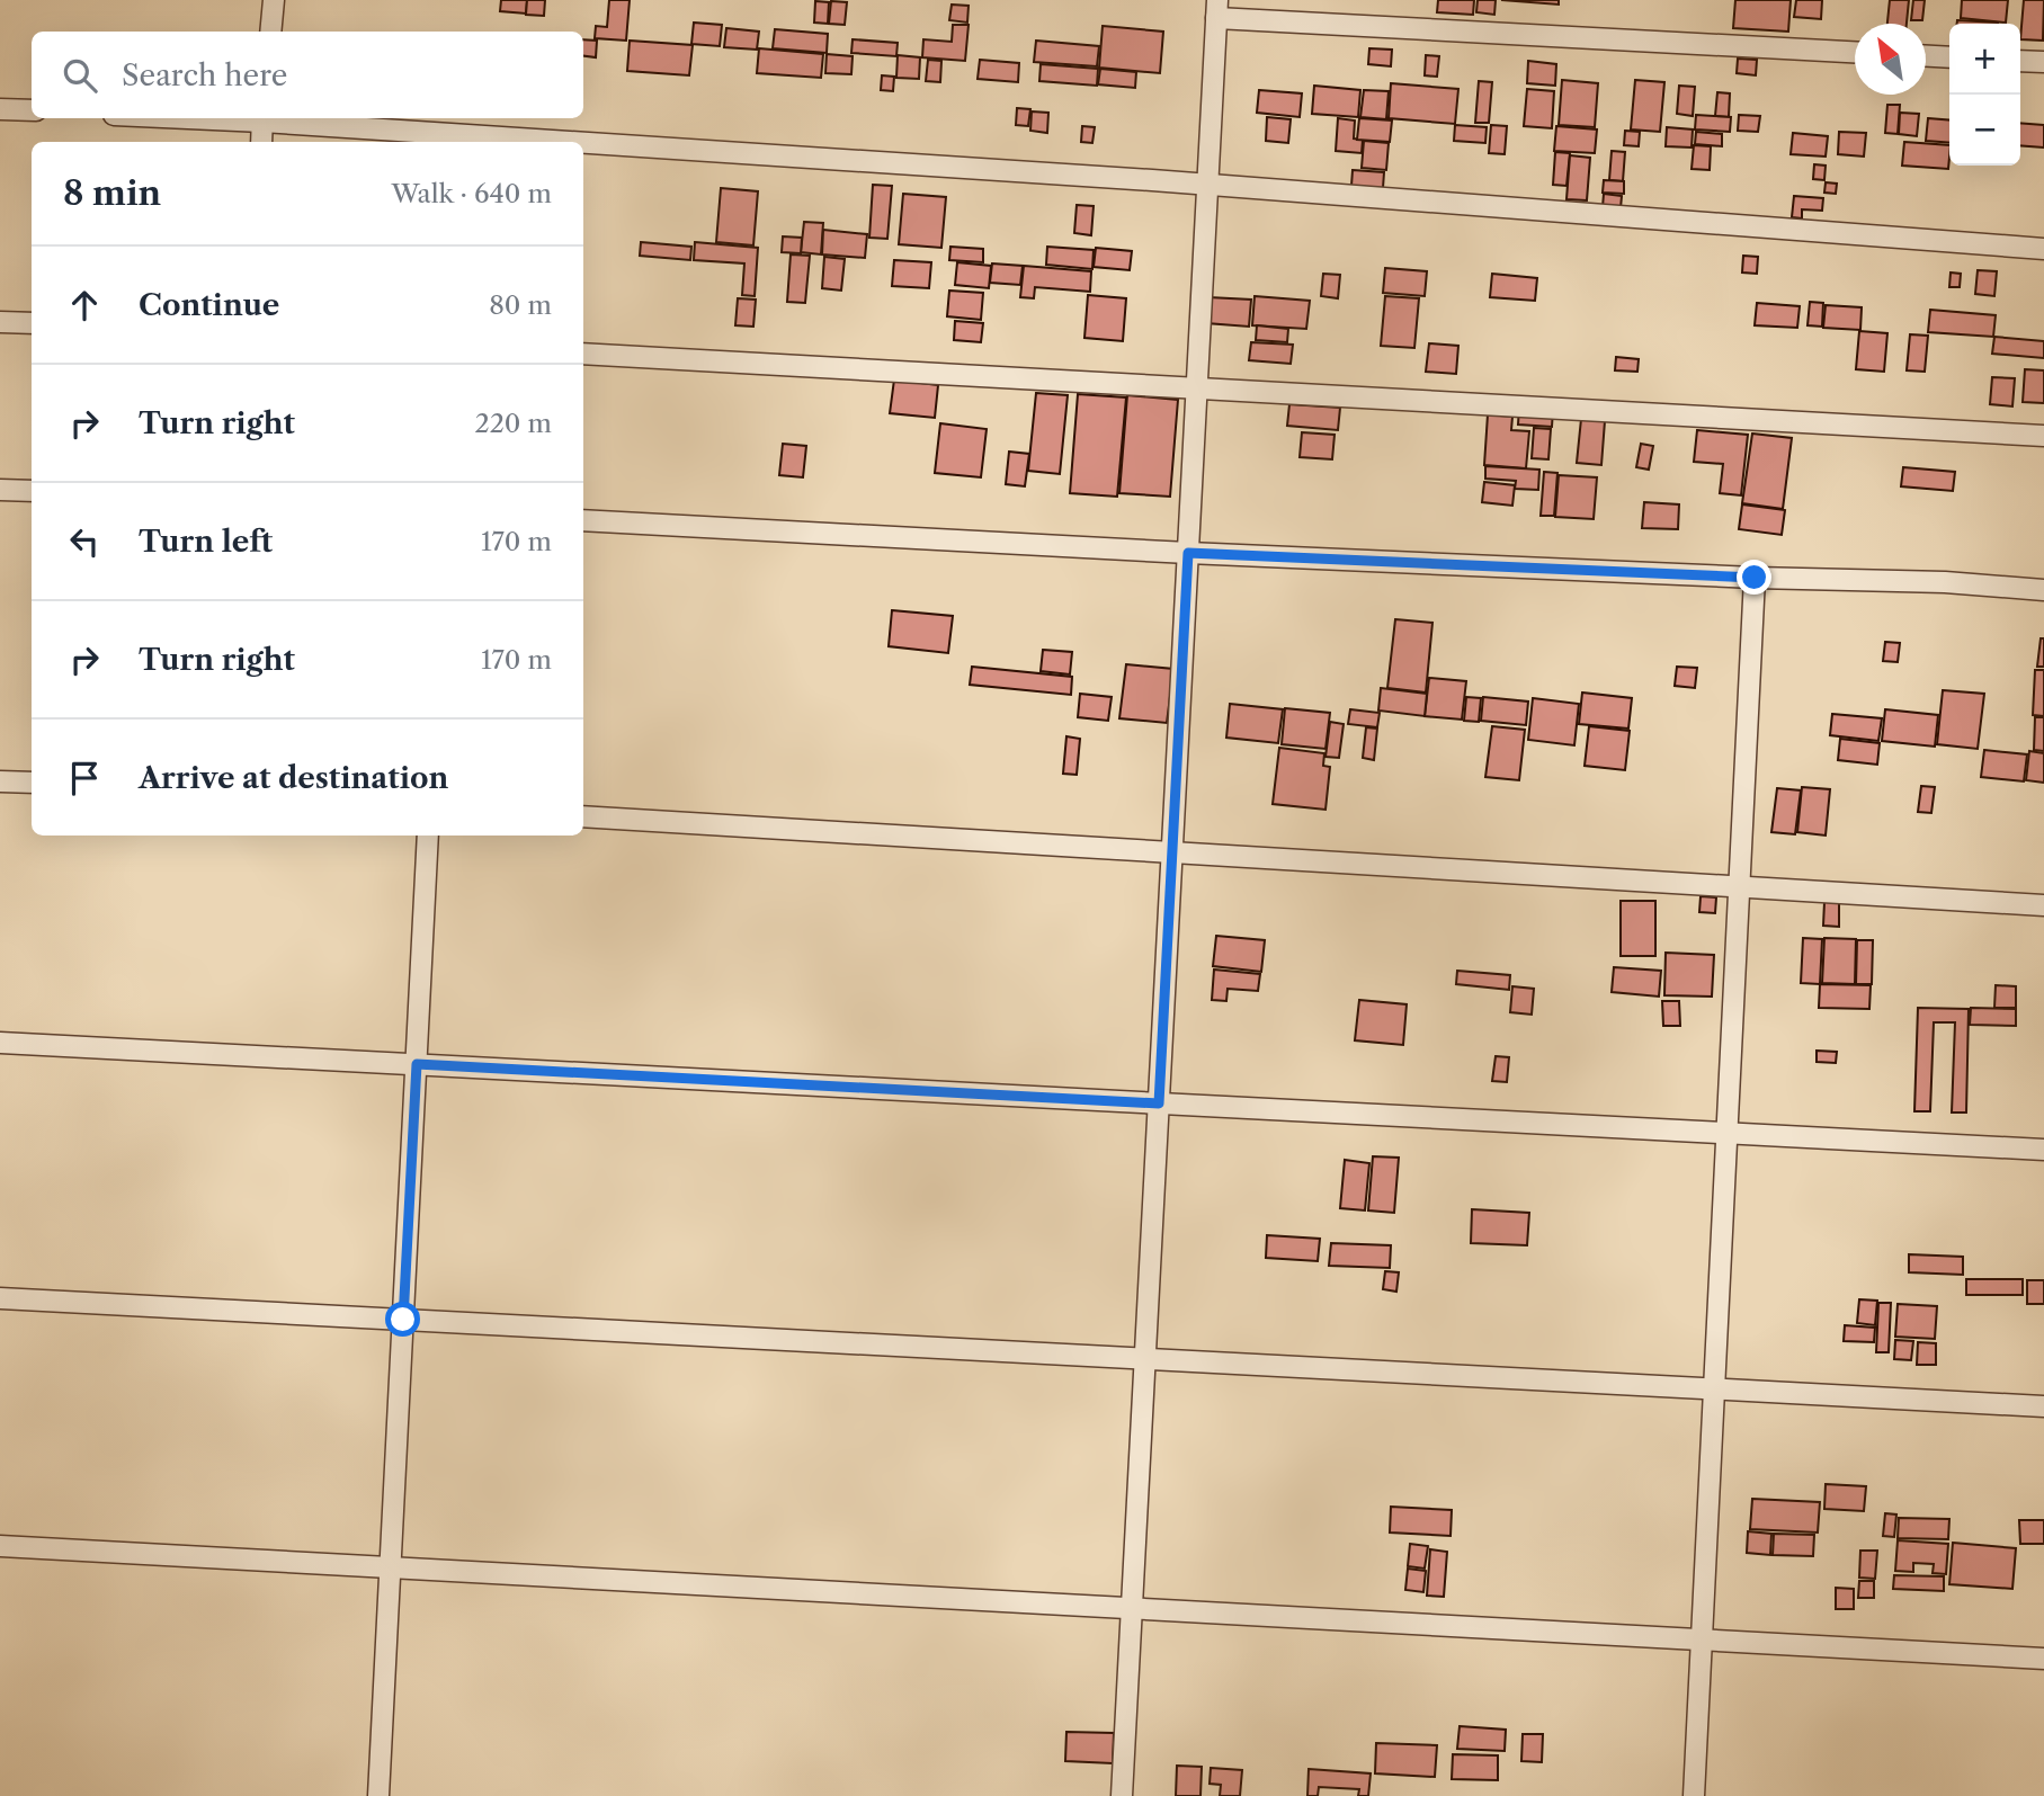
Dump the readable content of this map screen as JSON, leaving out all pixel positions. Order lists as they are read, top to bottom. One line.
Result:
{"north":"top left","page":{"map_buttons":["+","−"],"search":"Search here","heading":["8 min","Walk · 640 m"],"list":[["Continue","80 m"],["Turn right","220 m"],["Turn left","170 m"],["Turn right","170 m"],"Arrive at destination"]}}
